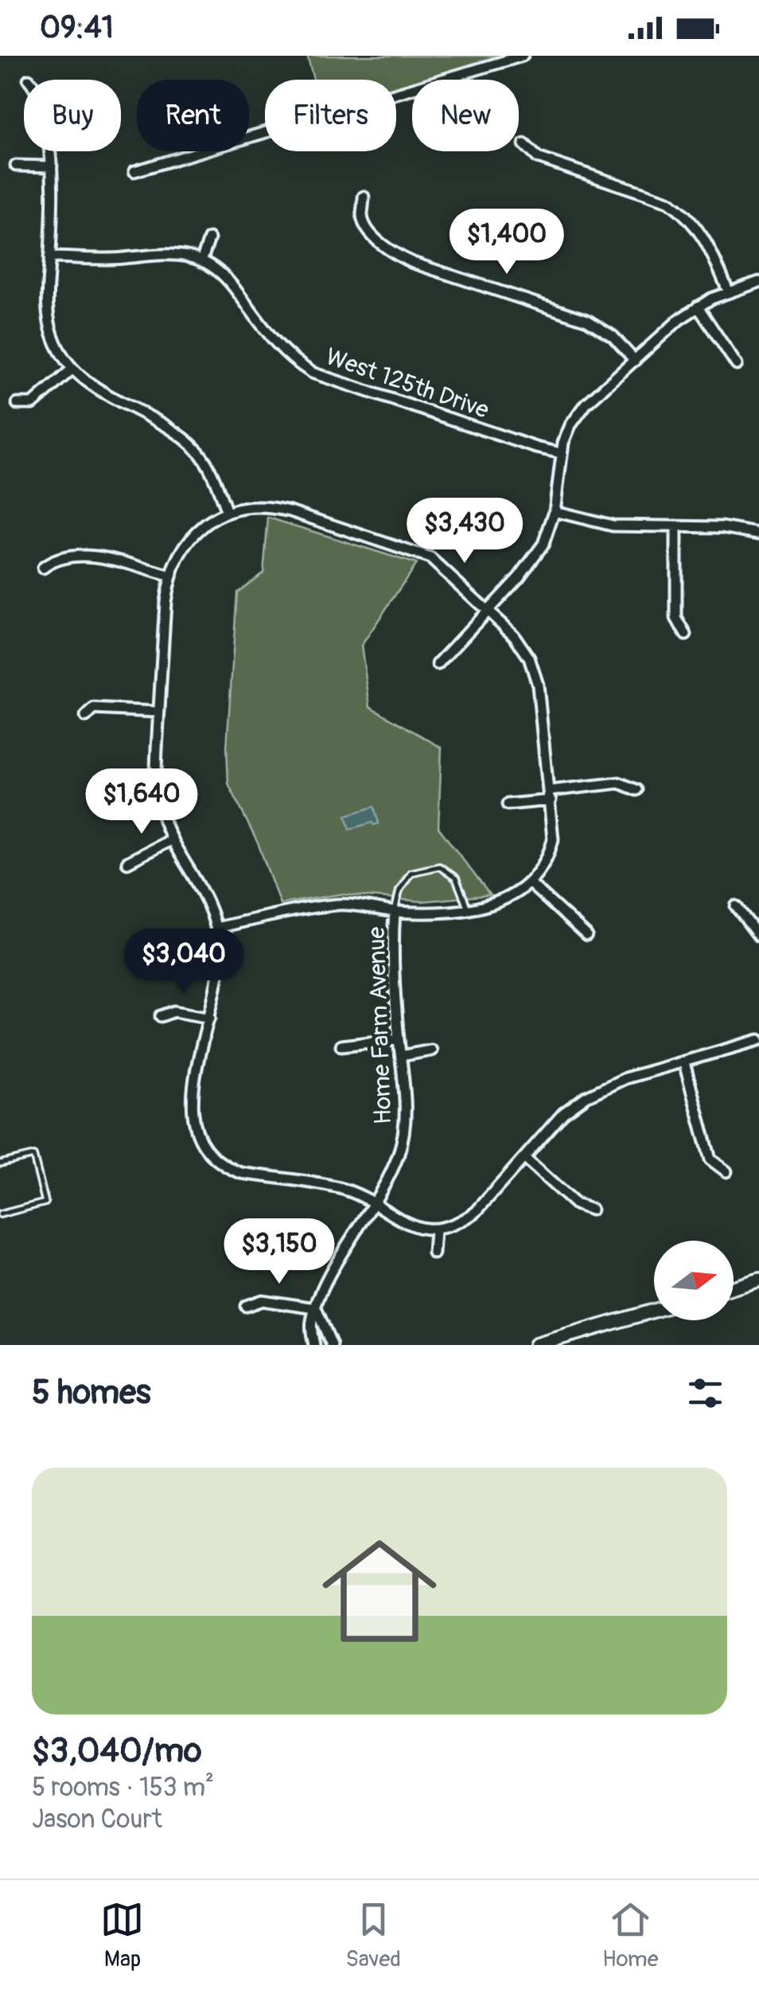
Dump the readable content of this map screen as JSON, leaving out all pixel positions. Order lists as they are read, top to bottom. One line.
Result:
{"streets":{"street":["West 125th Drive","Home Farm Avenue"]},"north":"right","page":{"status":"09:41","chip":["Buy","Rent","Filters","New"],"price":["$1,400","$3,430","$1,640","$3,040","$3,150"],"heading":"5 homes","list":[{"name":"$3,040/mo","note":"5 rooms · 153 m² · Jason Court"}],"tabs":["Map","Saved","Home"]}}
